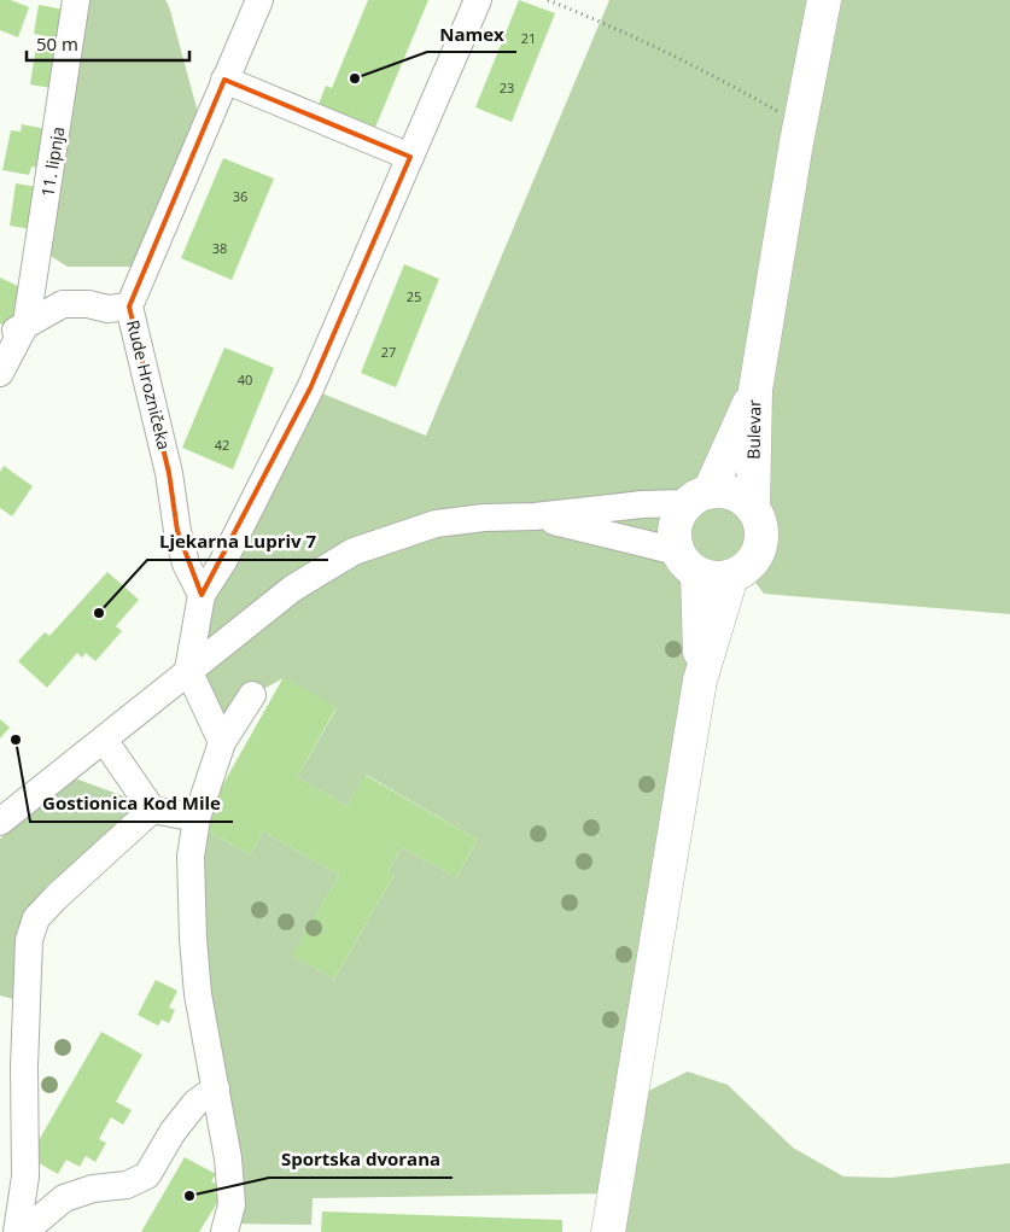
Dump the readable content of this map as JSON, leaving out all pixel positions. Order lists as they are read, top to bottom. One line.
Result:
{"streets":{"main road":["Bulevar"],"street":["11. lipnja","Rude Hrozničeka"]},"places":["Namex","Ljekarna Lupriv 7","Gostionica Kod Mile","Sportska dvorana"],"house_numbers":["21","23","36","38","25","27","40","42"],"scale_bar":"50 m"}
